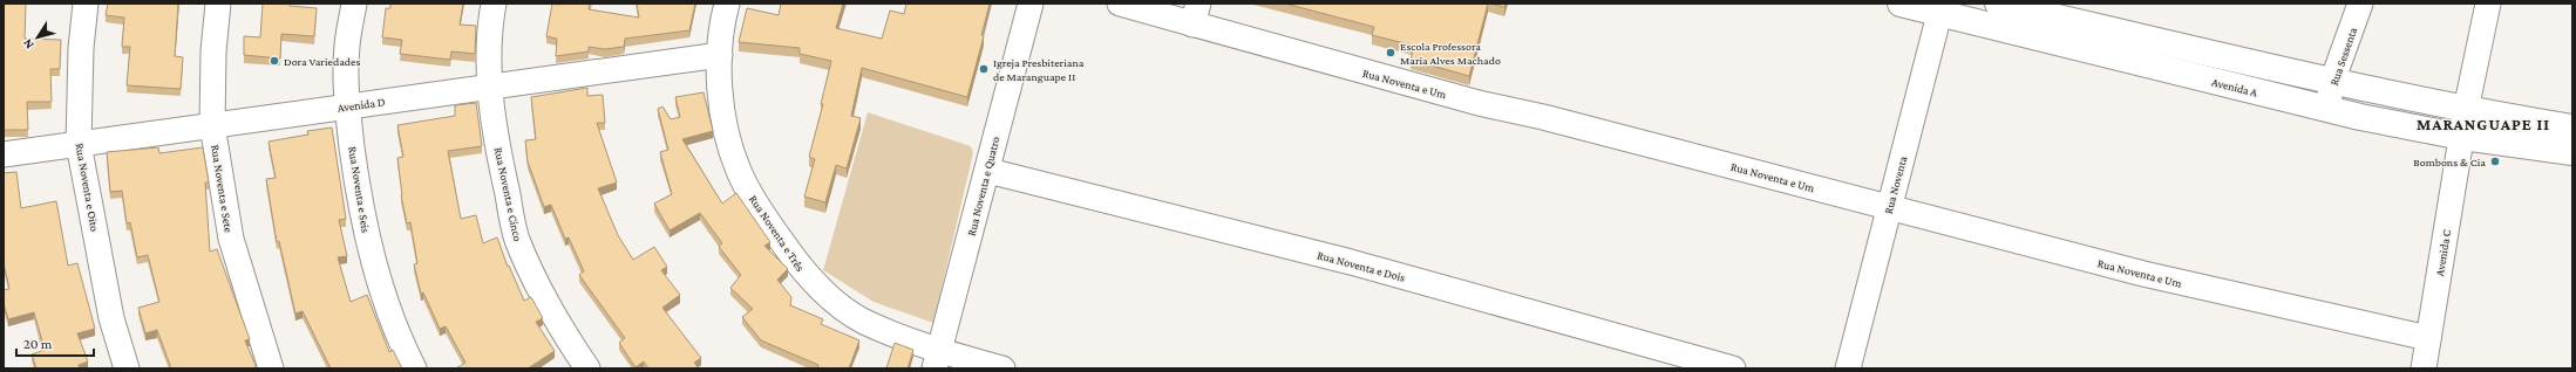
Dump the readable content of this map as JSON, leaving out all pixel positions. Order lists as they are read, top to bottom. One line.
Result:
{"streets":{"main road":["Avenida A"],"street":["Rua Sessenta","Rua Noventa e Um","Avenida D","Rua Noventa","Rua Noventa e Quatro","Rua Noventa e Oito","Rua Noventa e Sete","Rua Noventa e Seis","Rua Noventa e Cinco","Rua Noventa e Três","Avenida C","Rua Noventa e Dois"]},"crossings":[["Rua Sessenta","Avenida A"],["Rua Noventa e Um","Rua Noventa"],["Rua Noventa e Um","Avenida C"],["Avenida A","Rua Noventa"],["Avenida A","Avenida C"],["Avenida D","Rua Noventa e Oito"],["Avenida D","Rua Noventa e Sete"],["Avenida D","Rua Noventa e Seis"],["Avenida D","Rua Noventa e Cinco"],["Avenida D","Rua Noventa e Três"],["Rua Noventa e Quatro","Rua Noventa e Três"],["Rua Noventa e Quatro","Rua Noventa e Dois"]],"districts":["MARANGUAPE II"],"places":["Escola Professora Maria Alves Machado","Dora Variedades","Igreja Presbiteriana de Maranguape II","Bombons & Cia"],"scale_bar":"20 m","north":"bottom left"}
